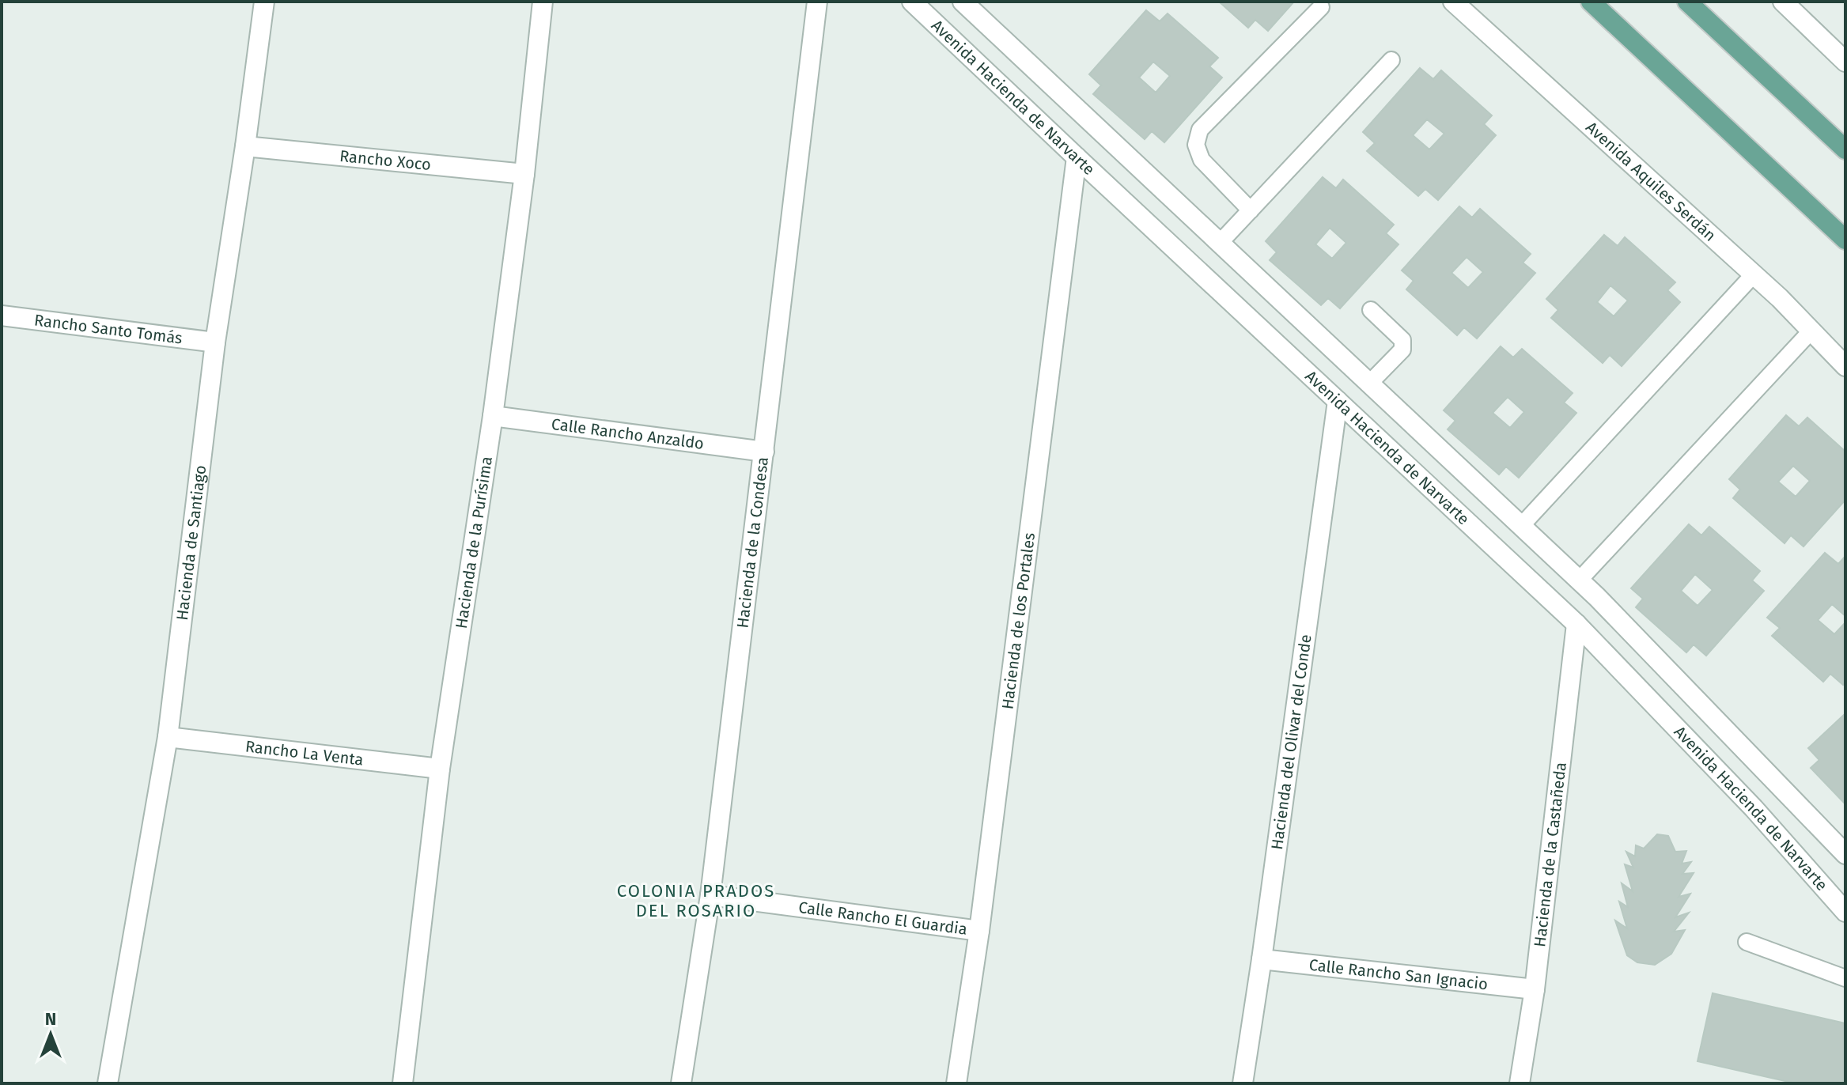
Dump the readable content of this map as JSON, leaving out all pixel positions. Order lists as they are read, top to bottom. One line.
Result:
{"streets":{"street":["Avenida Hacienda de Narvarte","Rancho Xoco","Avenida Aquiles Serdán","Rancho Santo Tomás","Calle Rancho Anzaldo","Hacienda de la Purísima","Hacienda de Santiago","Hacienda de la Condesa","Hacienda de los Portales","Hacienda del Olivar del Conde","Rancho La Venta","Hacienda de la Castañeda","Calle Rancho El Guardia","Calle Rancho San Ignacio"]},"crossings":[["Avenida Hacienda de Narvarte","Hacienda de los Portales"],["Avenida Hacienda de Narvarte","Hacienda del Olivar del Conde"],["Avenida Hacienda de Narvarte","Hacienda de la Castañeda"],["Rancho Xoco","Hacienda de la Purísima"],["Rancho Xoco","Hacienda de Santiago"],["Rancho Santo Tomás","Hacienda de Santiago"],["Calle Rancho Anzaldo","Hacienda de la Purísima"],["Calle Rancho Anzaldo","Hacienda de la Condesa"],["Hacienda de la Purísima","Rancho La Venta"],["Hacienda de Santiago","Rancho La Venta"],["Hacienda de la Condesa","Calle Rancho El Guardia"],["Hacienda de los Portales","Calle Rancho El Guardia"],["Hacienda del Olivar del Conde","Calle Rancho San Ignacio"],["Hacienda de la Castañeda","Calle Rancho San Ignacio"]],"districts":["COLONIA PRADOS DEL ROSARIO"],"north":"top"}
